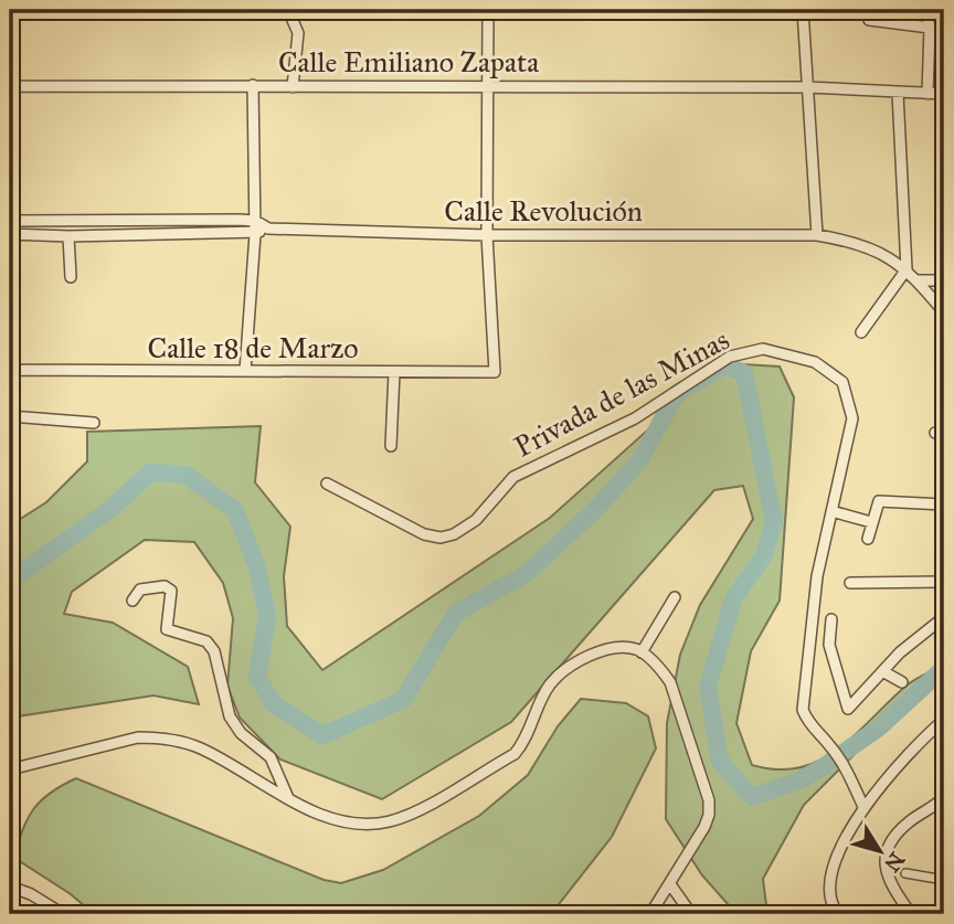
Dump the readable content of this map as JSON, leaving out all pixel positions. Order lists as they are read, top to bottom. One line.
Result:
{"streets":{"street":["Calle Emiliano Zapata","Calle Revolución","Calle 18 de Marzo","Privada de las Minas"]},"crossings":[["Calle Revolución","Calle 18 de Marzo"]],"north":"bottom right"}
